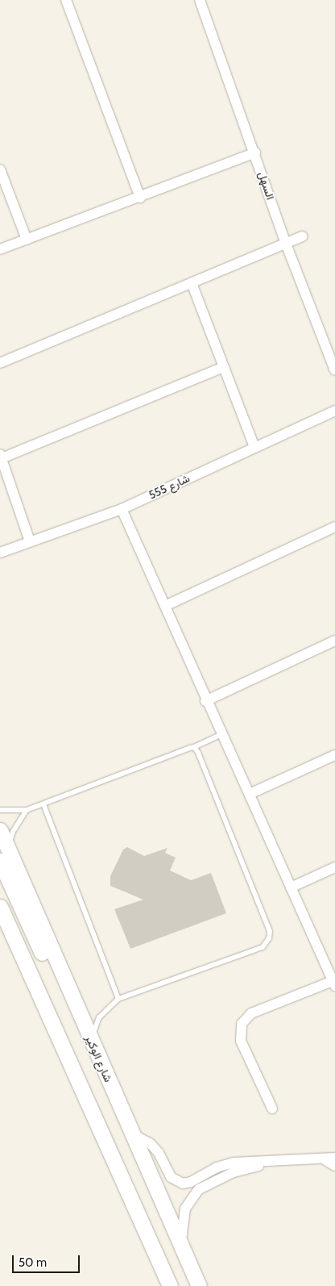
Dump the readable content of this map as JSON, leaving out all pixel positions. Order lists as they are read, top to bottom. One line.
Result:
{"streets":{"main road":["شارع الوكير"],"street":["السهل","شارع 555"]},"scale_bar":"50 m"}
